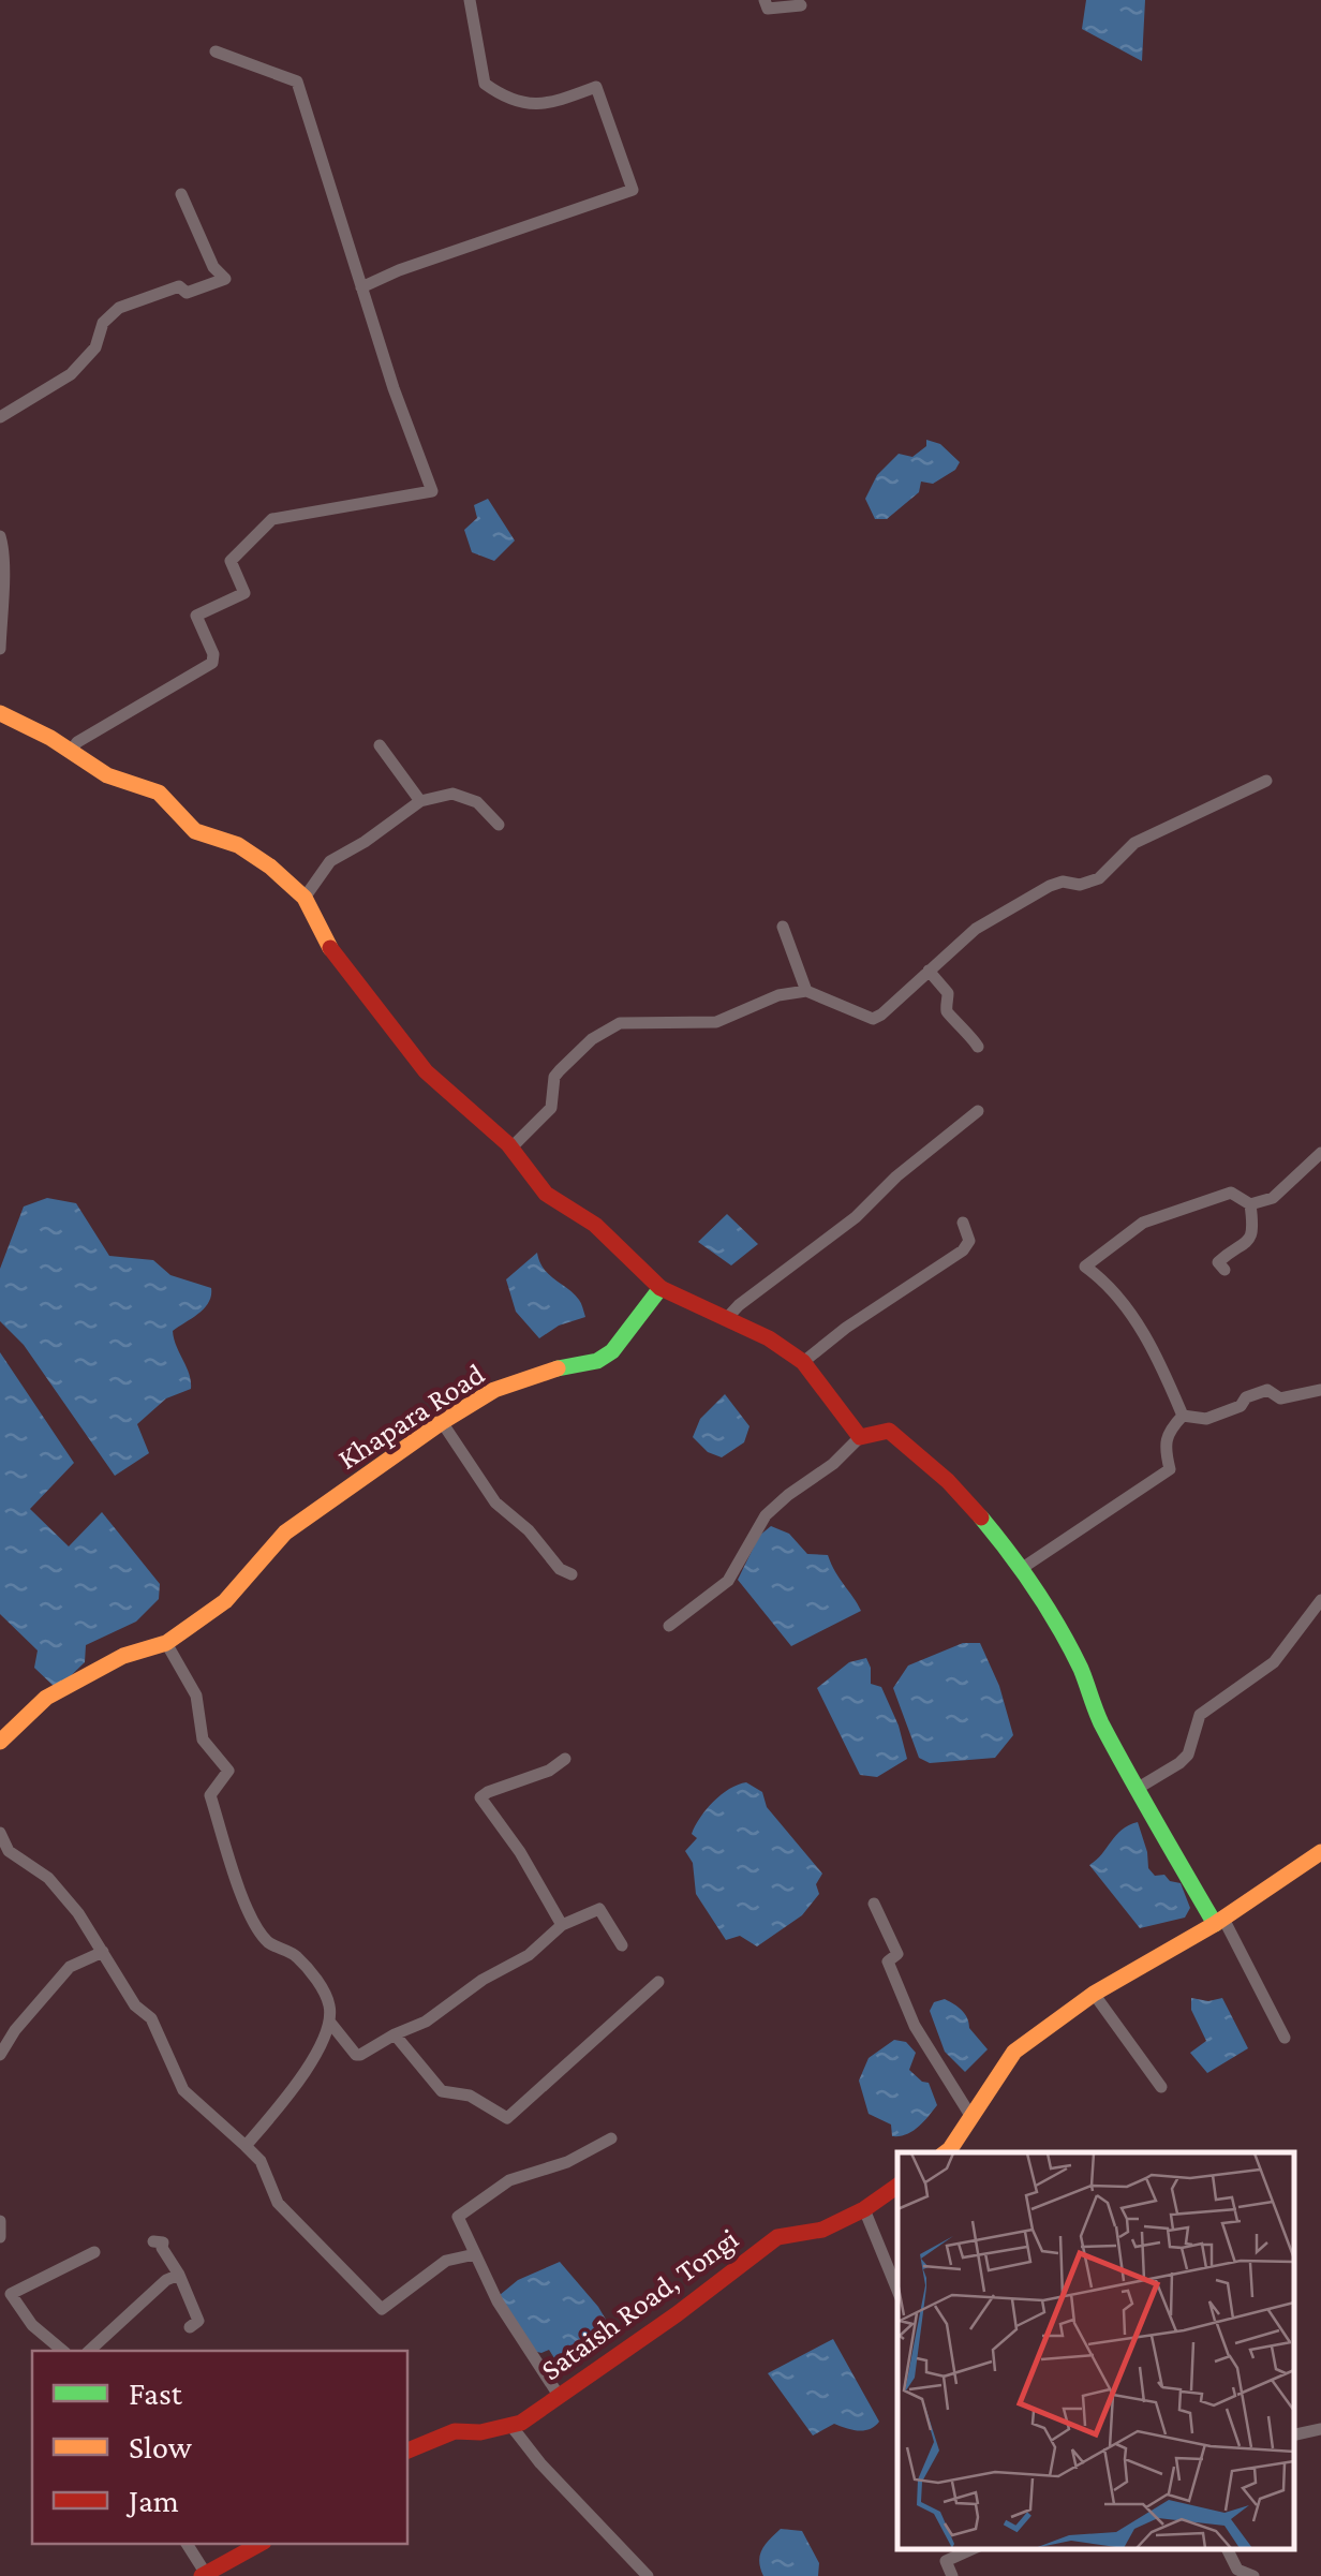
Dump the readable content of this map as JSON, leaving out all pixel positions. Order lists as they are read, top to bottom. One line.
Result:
{"streets":{"street":["Khapara Road","Sataish Road, Tongi"]},"legend":["Fast","Slow","Jam"]}
